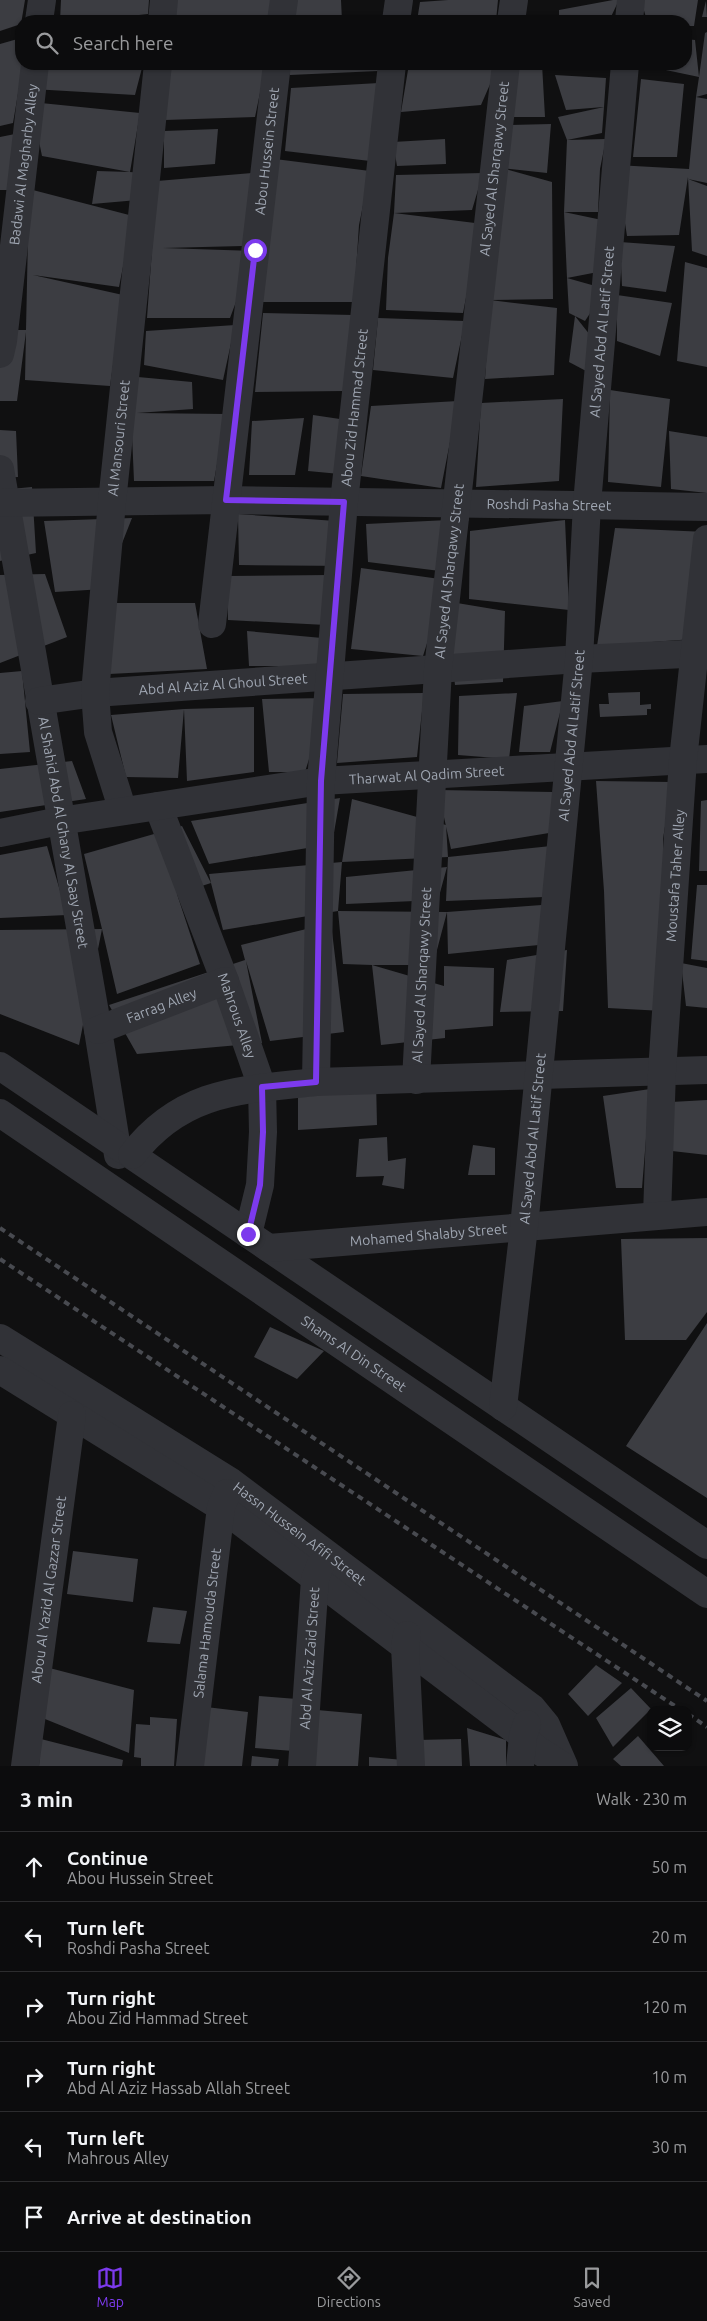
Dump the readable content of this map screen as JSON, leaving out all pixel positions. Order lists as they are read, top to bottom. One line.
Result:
{"streets":{"street":["Abou Hussein Street","Badawi Al Magharby Alley","Al Sayed Al Sharqawy Street","Al Sayed Abd Al Latif Street","Abou Zid Hammad Street","Al Mansouri Street","Roshdi Pasha Street","Abd Al Aziz Al Ghoul Street","Tharwat Al Qadim Street","Al Shahid Abd Al Ghany Al Saay Street","Moustafa Taher Alley","Farrag Alley","Mahrous Alley","Mohamed Shalaby Street","Shams Al Din Street","Hassn Hussein Afifi Street","Abou Al Yazid Al Gazzar Street","Salama Hamouda Street","Abd Al Aziz Zaid Street"]},"crossings":[["Abou Hussein Street","Roshdi Pasha Street"],["Al Sayed Al Sharqawy Street","Roshdi Pasha Street"],["Al Sayed Al Sharqawy Street","Abd Al Aziz Al Ghoul Street"],["Al Sayed Al Sharqawy Street","Tharwat Al Qadim Street"],["Al Sayed Abd Al Latif Street","Roshdi Pasha Street"],["Al Sayed Abd Al Latif Street","Abd Al Aziz Al Ghoul Street"],["Al Sayed Abd Al Latif Street","Tharwat Al Qadim Street"],["Al Sayed Abd Al Latif Street","Mohamed Shalaby Street"],["Abou Zid Hammad Street","Roshdi Pasha Street"],["Abou Zid Hammad Street","Abd Al Aziz Al Ghoul Street"],["Abou Zid Hammad Street","Tharwat Al Qadim Street"],["Al Mansouri Street","Roshdi Pasha Street"],["Al Mansouri Street","Abd Al Aziz Al Ghoul Street"],["Al Mansouri Street","Tharwat Al Qadim Street"],["Roshdi Pasha Street","Al Shahid Abd Al Ghany Al Saay Street"],["Abd Al Aziz Al Ghoul Street","Al Shahid Abd Al Ghany Al Saay Street"],["Abd Al Aziz Al Ghoul Street","Moustafa Taher Alley"],["Tharwat Al Qadim Street","Al Shahid Abd Al Ghany Al Saay Street"],["Tharwat Al Qadim Street","Moustafa Taher Alley"],["Tharwat Al Qadim Street","Mahrous Alley"],["Al Shahid Abd Al Ghany Al Saay Street","Farrag Alley"],["Al Shahid Abd Al Ghany Al Saay Street","Shams Al Din Street"],["Moustafa Taher Alley","Mohamed Shalaby Street"],["Farrag Alley","Mahrous Alley"],["Mahrous Alley","Mohamed Shalaby Street"],["Hassn Hussein Afifi Street","Abou Al Yazid Al Gazzar Street"],["Hassn Hussein Afifi Street","Salama Hamouda Street"],["Hassn Hussein Afifi Street","Abd Al Aziz Zaid Street"]],"page":{"search":"Search here","heading":["3 min","Walk · 230 m"],"list":[["Continue","Abou Hussein Street","50 m"],["Turn left","Roshdi Pasha Street","20 m"],["Turn right","Abou Zid Hammad Street","120 m"],["Turn right","Abd Al Aziz Hassab Allah Street","10 m"],["Turn left","Mahrous Alley","30 m"],"Arrive at destination"],"nav":["Map","Directions","Saved"]}}
